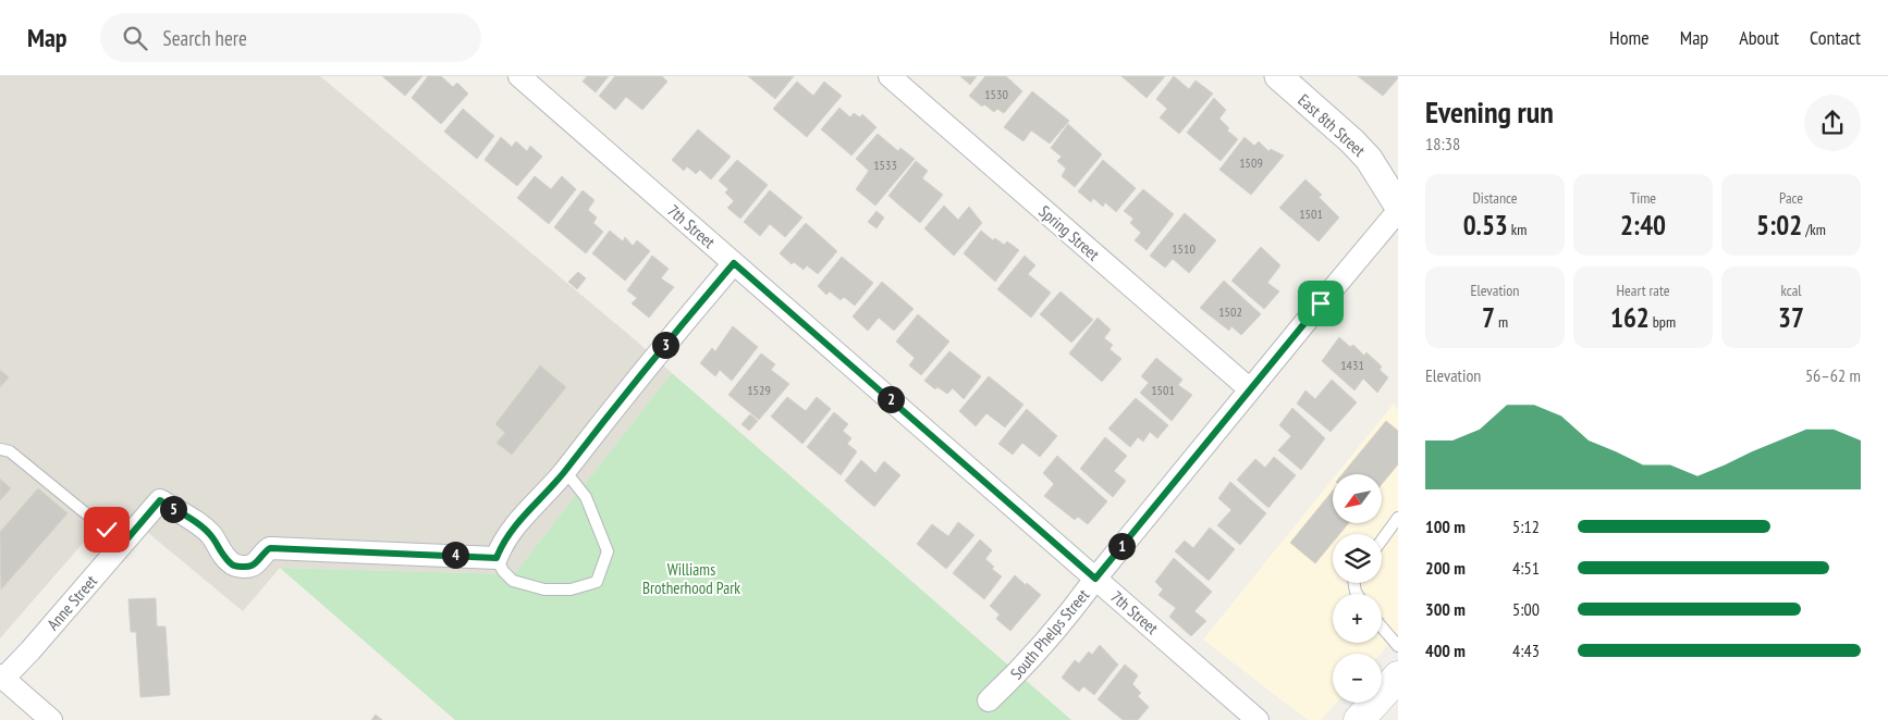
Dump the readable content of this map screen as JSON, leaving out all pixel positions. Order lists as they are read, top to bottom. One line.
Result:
{"streets":{"street":["East 8th Street","7th Street","Spring Street","Anne Street","South Phelps Street"]},"crossings":[["7th Street","South Phelps Street"],["Spring Street","South Phelps Street"]],"parks":["Williams Brotherhood Park"],"house_numbers":["1530","1509","1533","1501","1510","1502","1431","1529","1501"],"north":"bottom left","page":{"header":"Map","search":"Search here","nav":["Home","Map","About","Contact"],"heading":["Evening run","18:38"],"stats":[["Distance","0.53 km"],["Time","2:40"],["Pace","5:02 /km"],["Elevation","7 m"],["Heart rate","162 bpm"],["kcal","37"]],"pins":["3","2","5","1","4"],"chart":["Elevation","56–62 m"],"map_buttons":["+","−"],"list":[{"name":"100 m","note":"5:12"},{"name":"200 m","note":"4:51"},{"name":"300 m","note":"5:00"},{"name":"400 m","note":"4:43"}]}}
